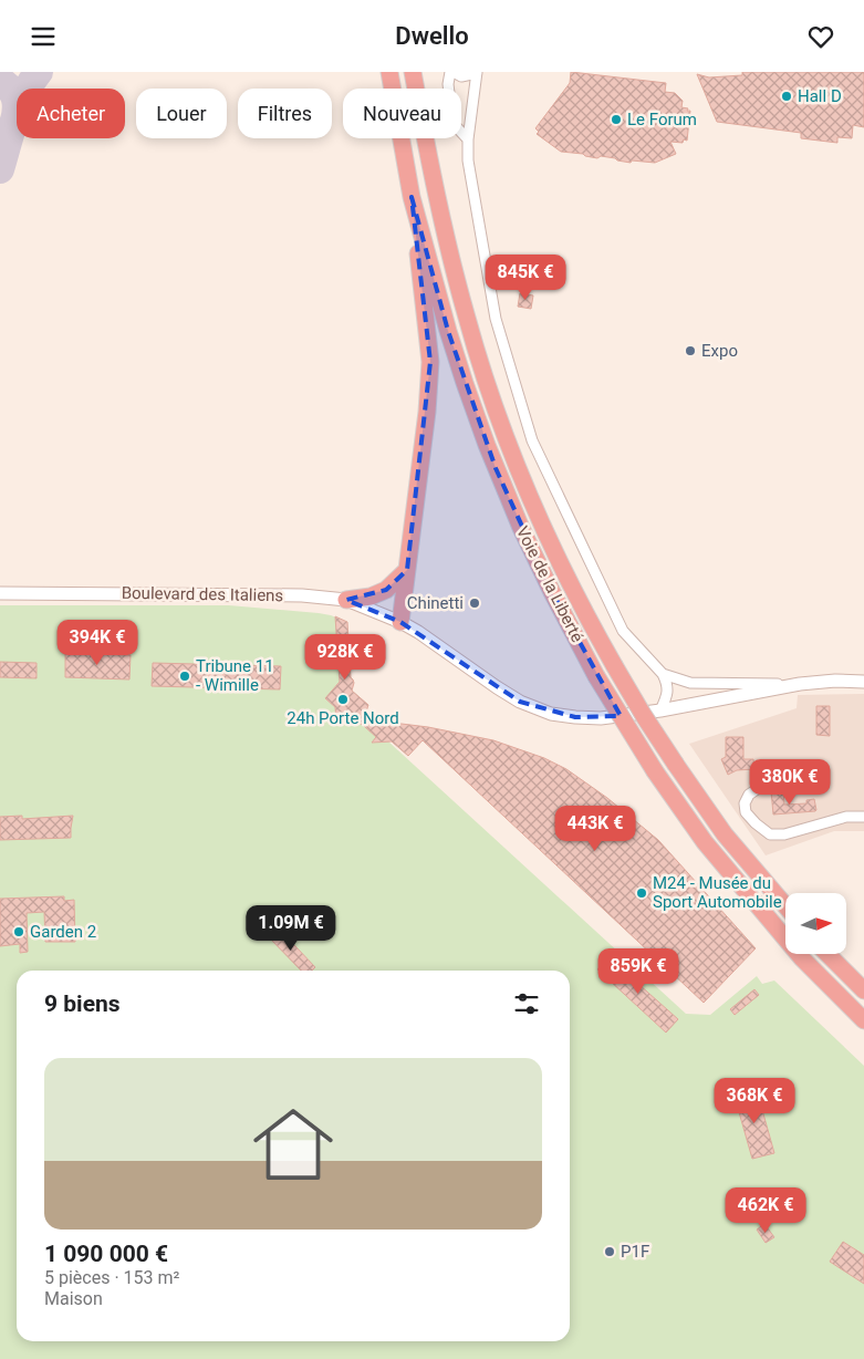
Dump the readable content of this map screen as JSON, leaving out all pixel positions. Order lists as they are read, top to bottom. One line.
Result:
{"streets":{"highway":["Voie de la Liberté"],"street":["Boulevard des Italiens"]},"places":["Hall D","Le Forum","Expo","Chinetti","Tribune 11 - Wimille","24h Porte Nord","M24 - Musée du Sport Automobile","Garden 2","P1F"],"north":"right","page":{"header":"Dwello","chip":["Acheter","Louer","Filtres","Nouveau"],"price":["845K €","394K €","928K €","380K €","443K €","1.09M €","859K €","368K €","462K €"],"heading":"9 biens","list":[{"name":"1 090 000 €","note":"5 pièces · 153 m² · Maison"}]}}
